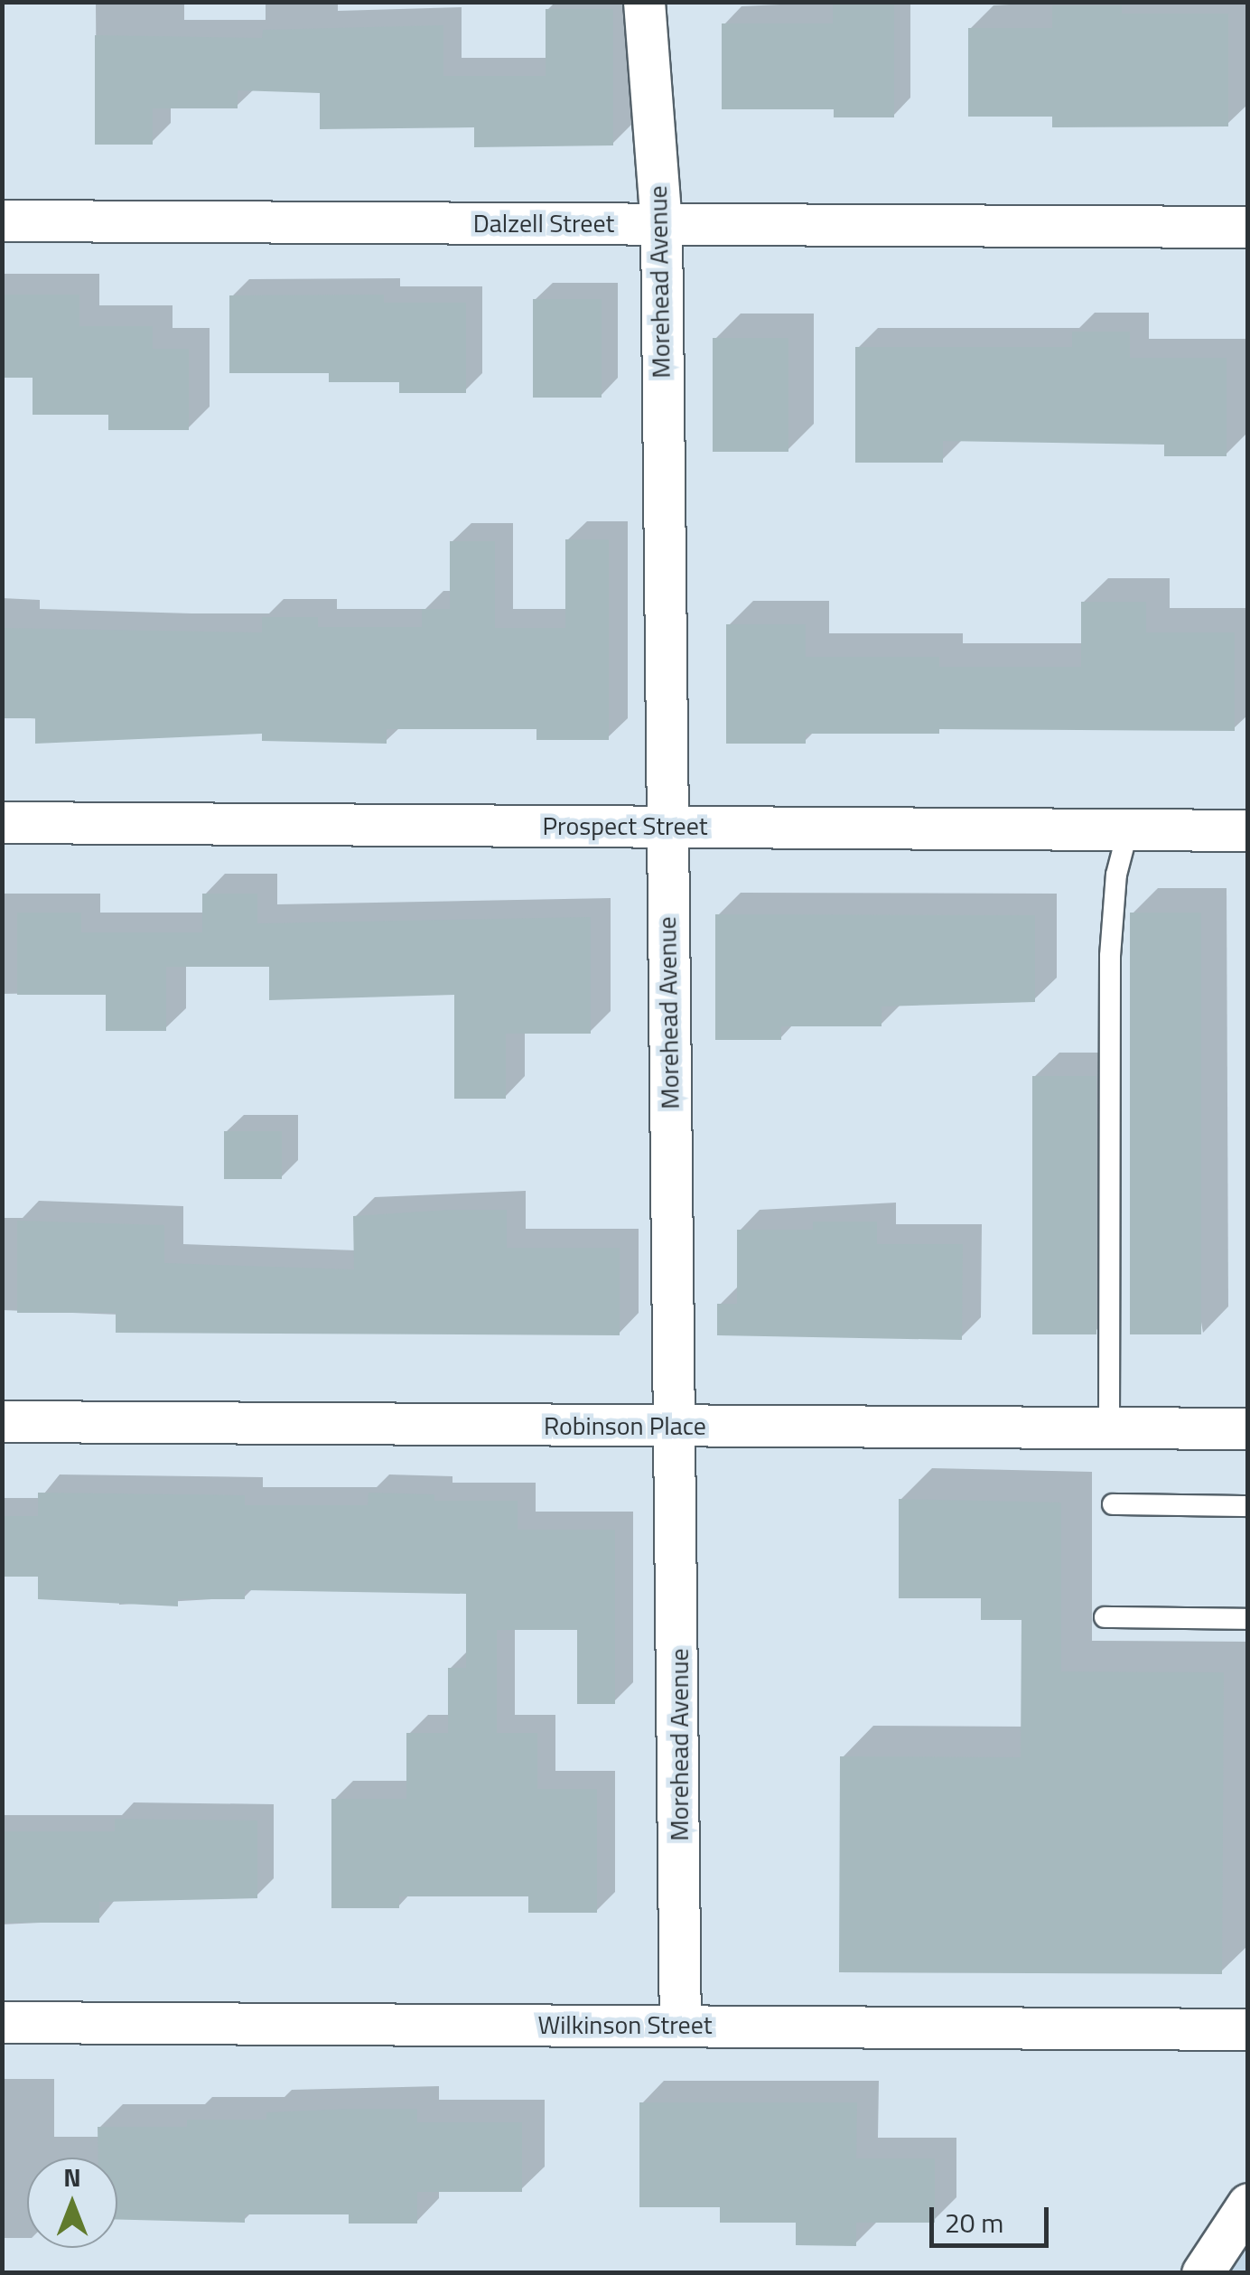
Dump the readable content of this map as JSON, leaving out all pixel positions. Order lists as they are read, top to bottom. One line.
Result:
{"streets":{"street":["Dalzell Street","Morehead Avenue","Prospect Street","Robinson Place","Wilkinson Street"]},"crossings":[["Dalzell Street","Morehead Avenue"],["Morehead Avenue","Prospect Street"],["Morehead Avenue","Robinson Place"],["Morehead Avenue","Wilkinson Street"]],"scale_bar":"20 m","north":"top"}
